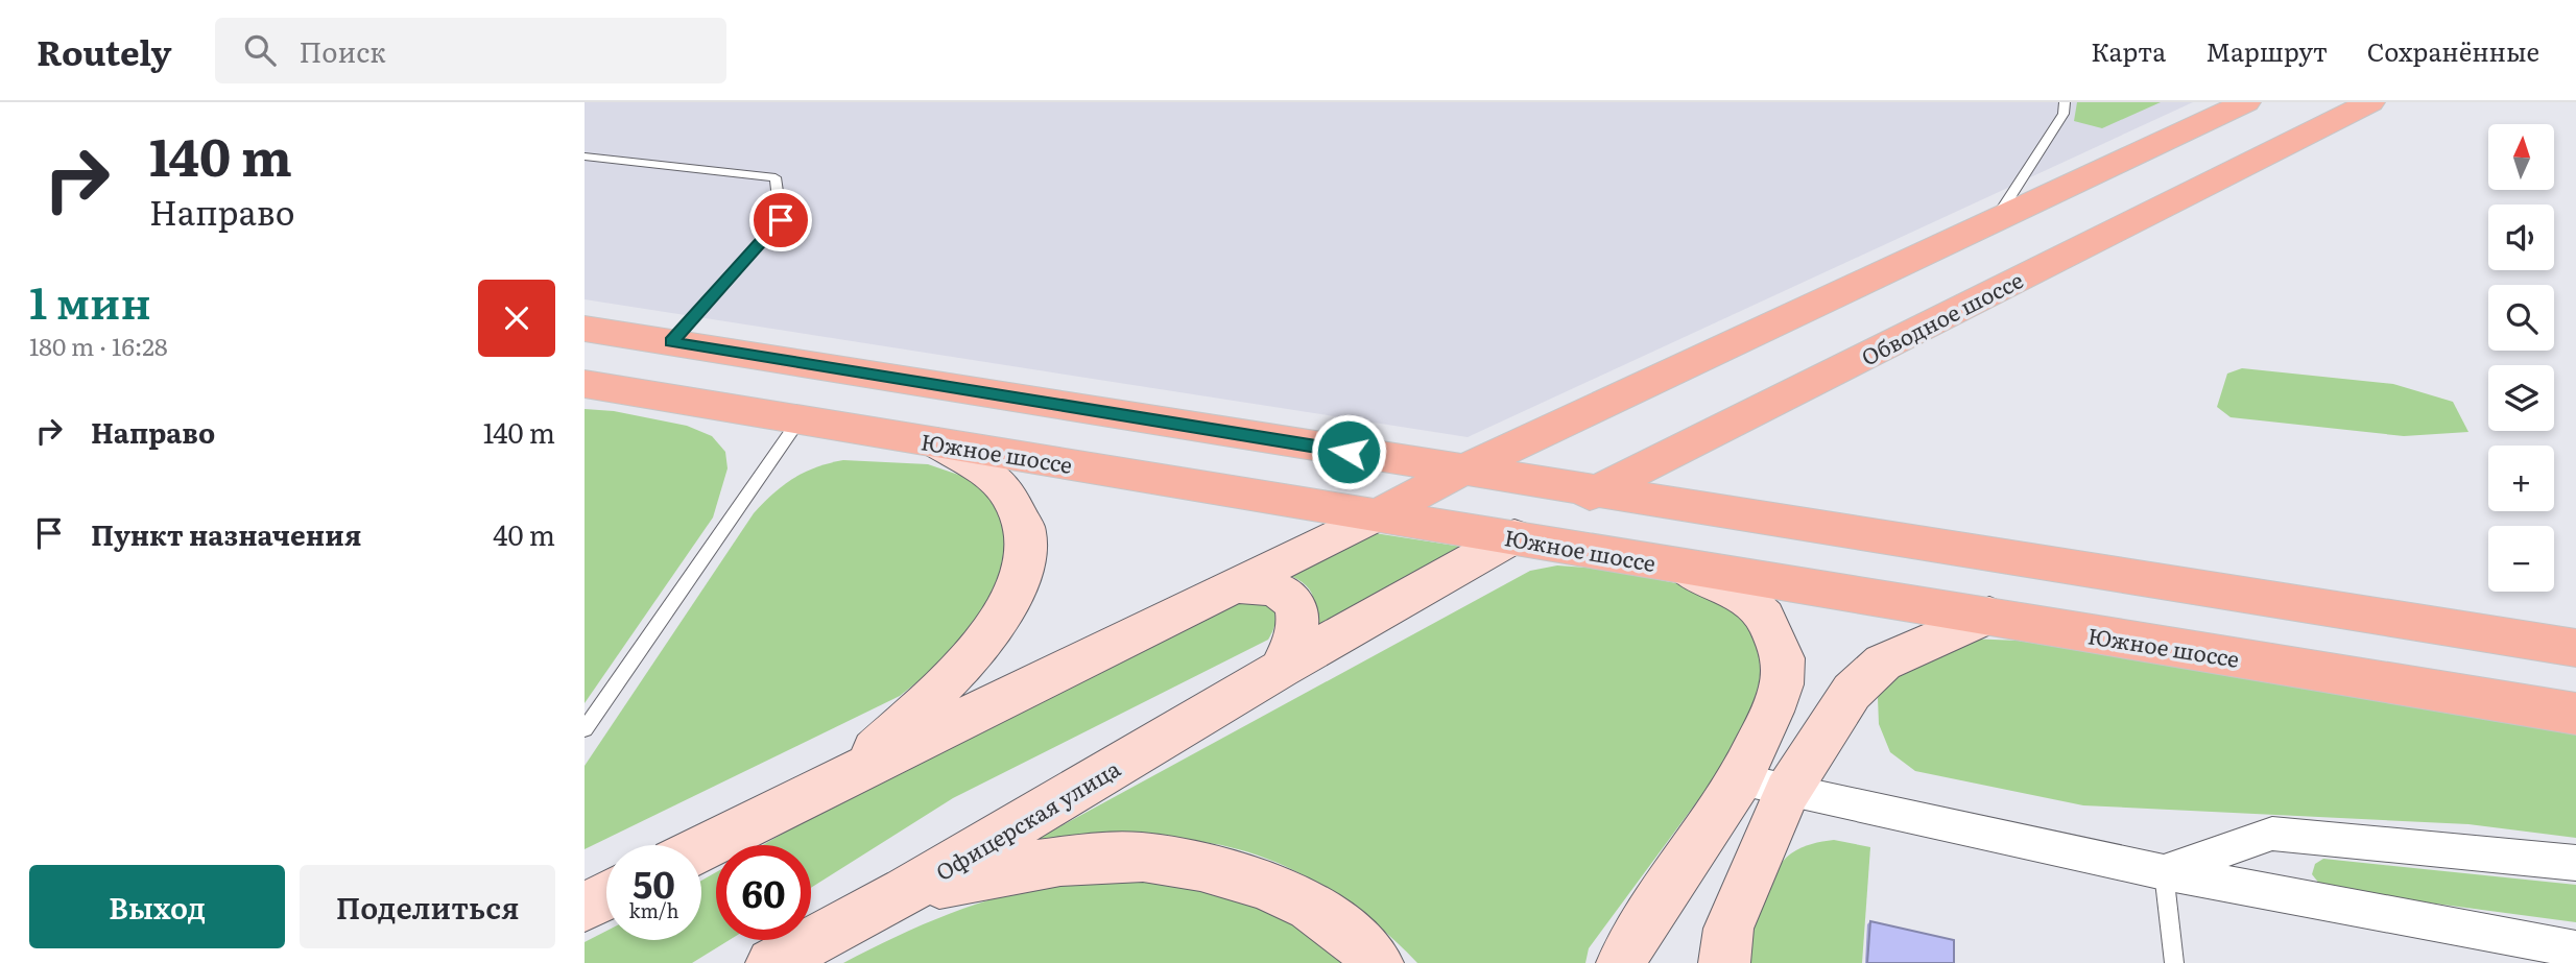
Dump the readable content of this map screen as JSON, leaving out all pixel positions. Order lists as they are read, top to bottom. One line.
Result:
{"streets":{"main road":["Обводное шоссе","Южное шоссе","Офицерская улица"]},"crossings":[["Обводное шоссе","Южное шоссе"],["Обводное шоссе","Офицерская улица"],["Южное шоссе","Офицерская улица"]],"north":"top","page":{"header":"Routely","search":"Поиск","nav":["Карта","Маршрут","Сохранённые"],"turn":["140 m","Направо"],"map_buttons":["+","−"],"heading":["1 мин","180 m · 16:28"],"list":[{"name":"Направо","value":"140 m"},{"name":"Пункт назначения","value":"40 m"}],"speed":"50 km/h","limit":"60","buttons":["Выход","Поделиться"]}}
